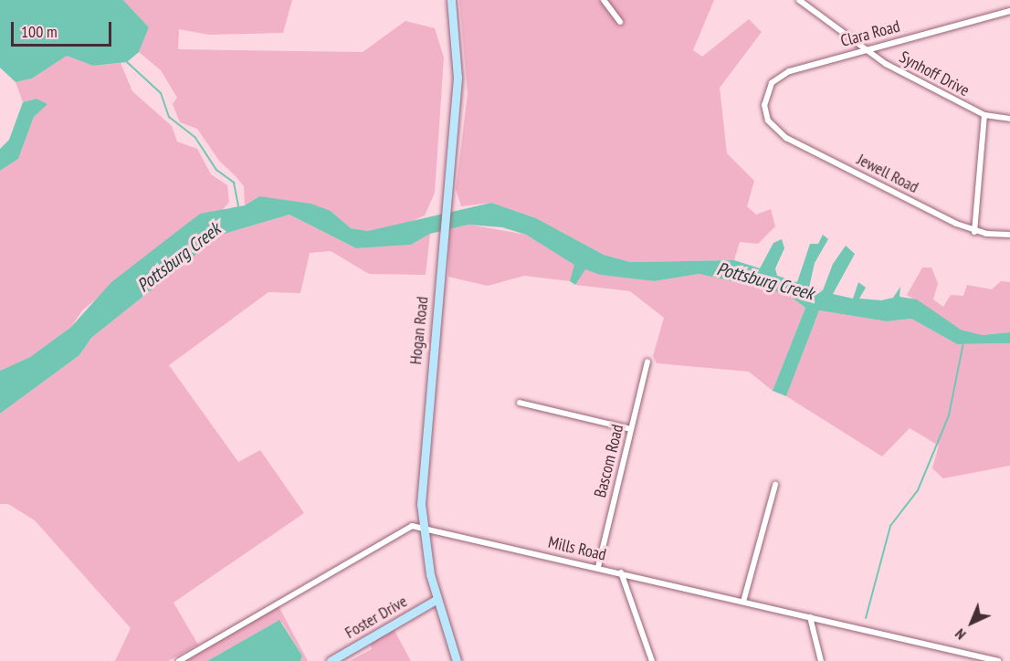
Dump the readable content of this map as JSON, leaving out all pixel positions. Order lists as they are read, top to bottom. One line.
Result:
{"streets":{"main road":["Hogan Road","Foster Drive"],"street":["Clara Road","Synhoff Drive","Jewell Road","Bascom Road","Mills Road"]},"crossings":[["Clara Road","Synhoff Drive"],["Clara Road","Jewell Road"],["Hogan Road","Mills Road"],["Hogan Road","Foster Drive"],["Bascom Road","Mills Road"]],"water":["Pottsburg Creek"],"scale_bar":"100 m","north":"bottom left"}
